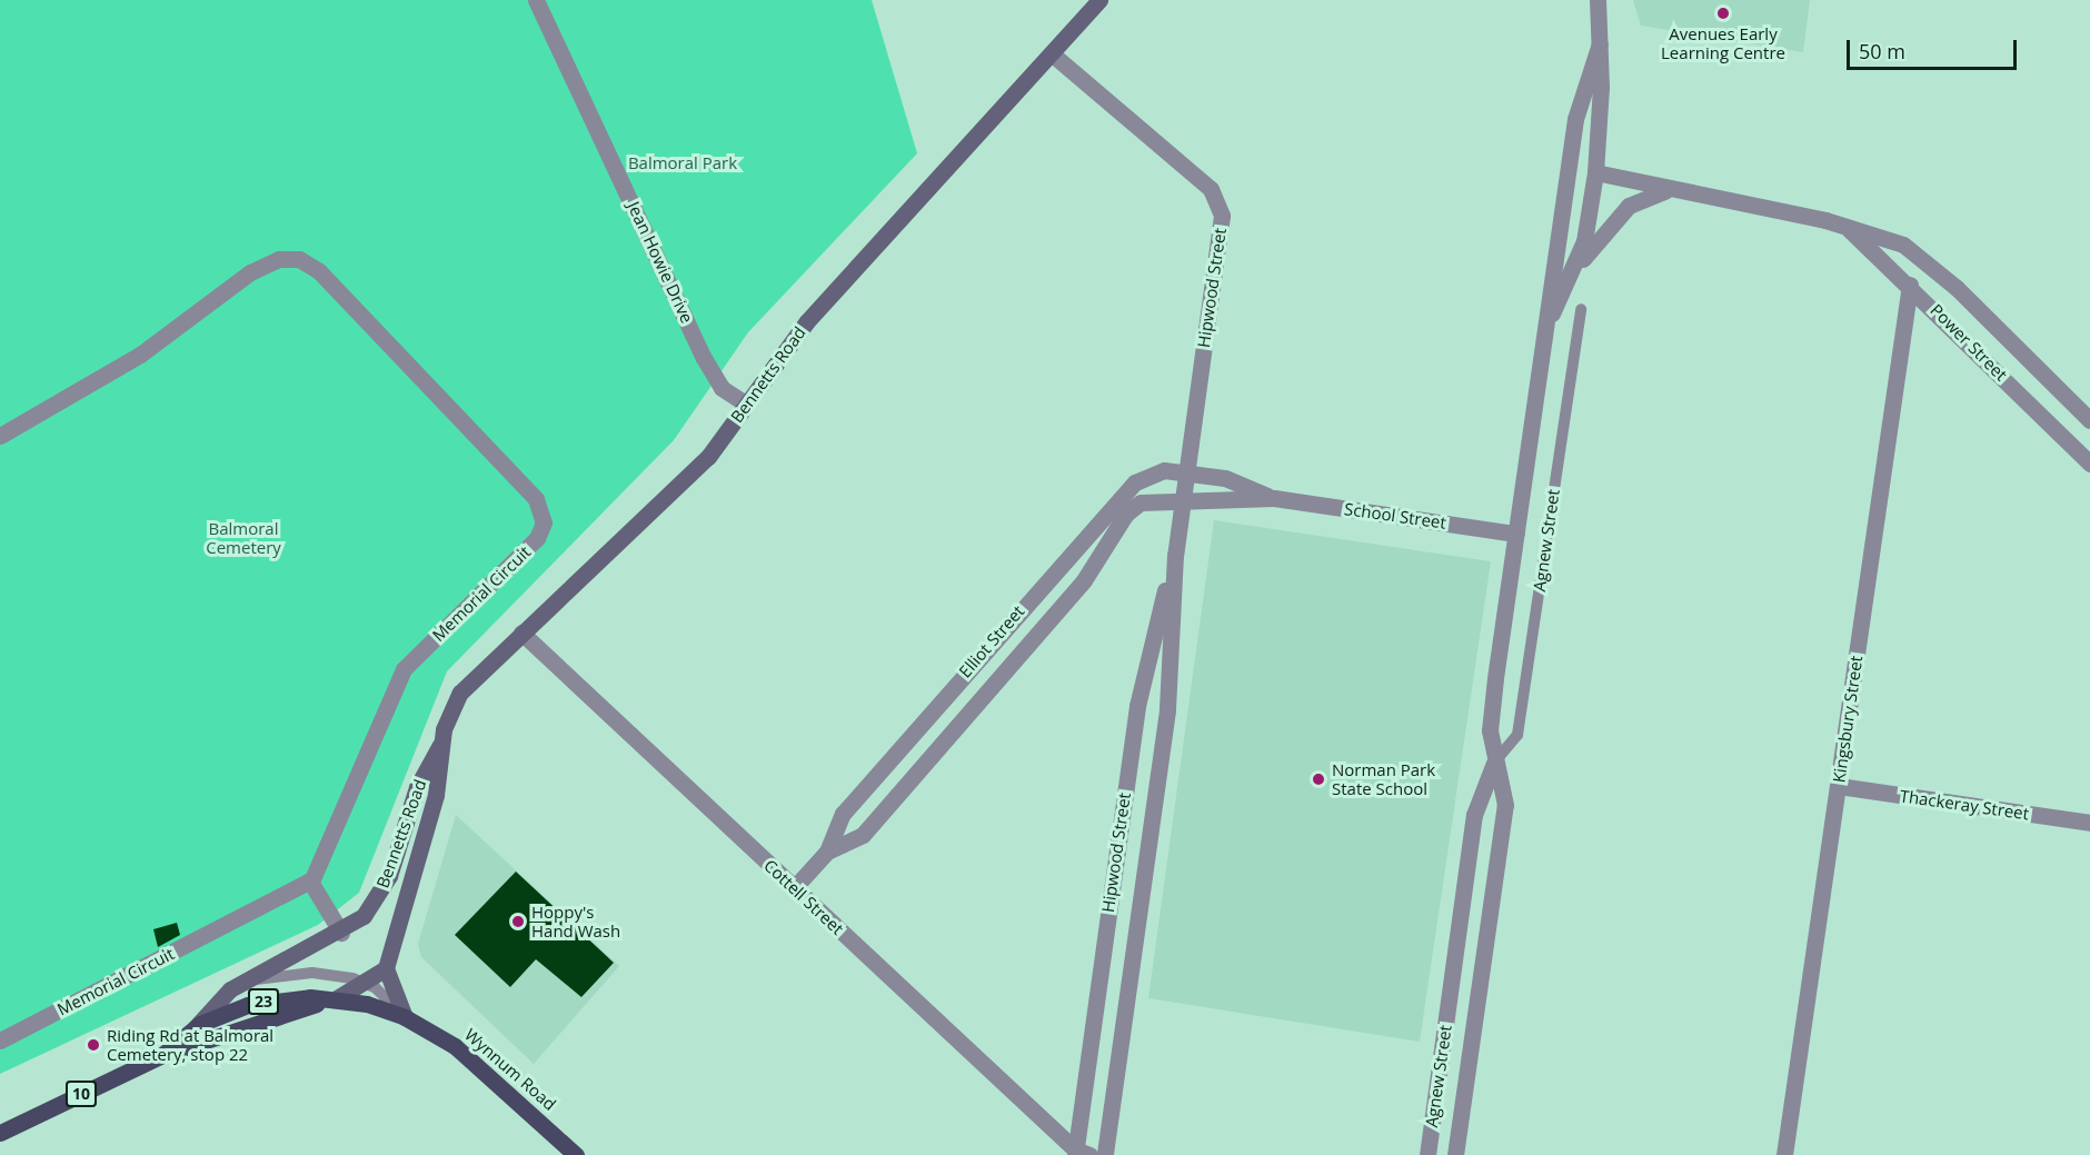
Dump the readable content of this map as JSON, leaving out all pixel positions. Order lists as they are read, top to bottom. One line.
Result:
{"streets":{"main road":["Bennetts Road","23","Wynnum Road","10"],"street":["Jean Howie Drive","Hipwood Street","Power Street","School Street","Agnew Street","Memorial Circuit","Elliot Street","Kingsbury Street","Thackeray Street","Cottell Street"]},"crossings":[["Jean Howie Drive","Bennetts Road"],["Hipwood Street","Bennetts Road"],["Hipwood Street","School Street"],["Hipwood Street","Elliot Street"],["Hipwood Street","Cottell Street"],["Power Street","Agnew Street"],["Power Street","Kingsbury Street"],["Bennetts Road","Cottell Street"],["Bennetts Road","Wynnum Road"],["Bennetts Road","10"],["School Street","Agnew Street"],["School Street","Elliot Street"],["Elliot Street","Cottell Street"],["Kingsbury Street","Thackeray Street"],["Wynnum Road","10"]],"parks":["Balmoral Park","Balmoral Cemetery"],"places":["Avenues Early Learning Centre","Norman Park State School","Hoppy's Hand Wash","Riding Rd at Balmoral Cemetery, stop 22"],"scale_bar":"50 m"}
